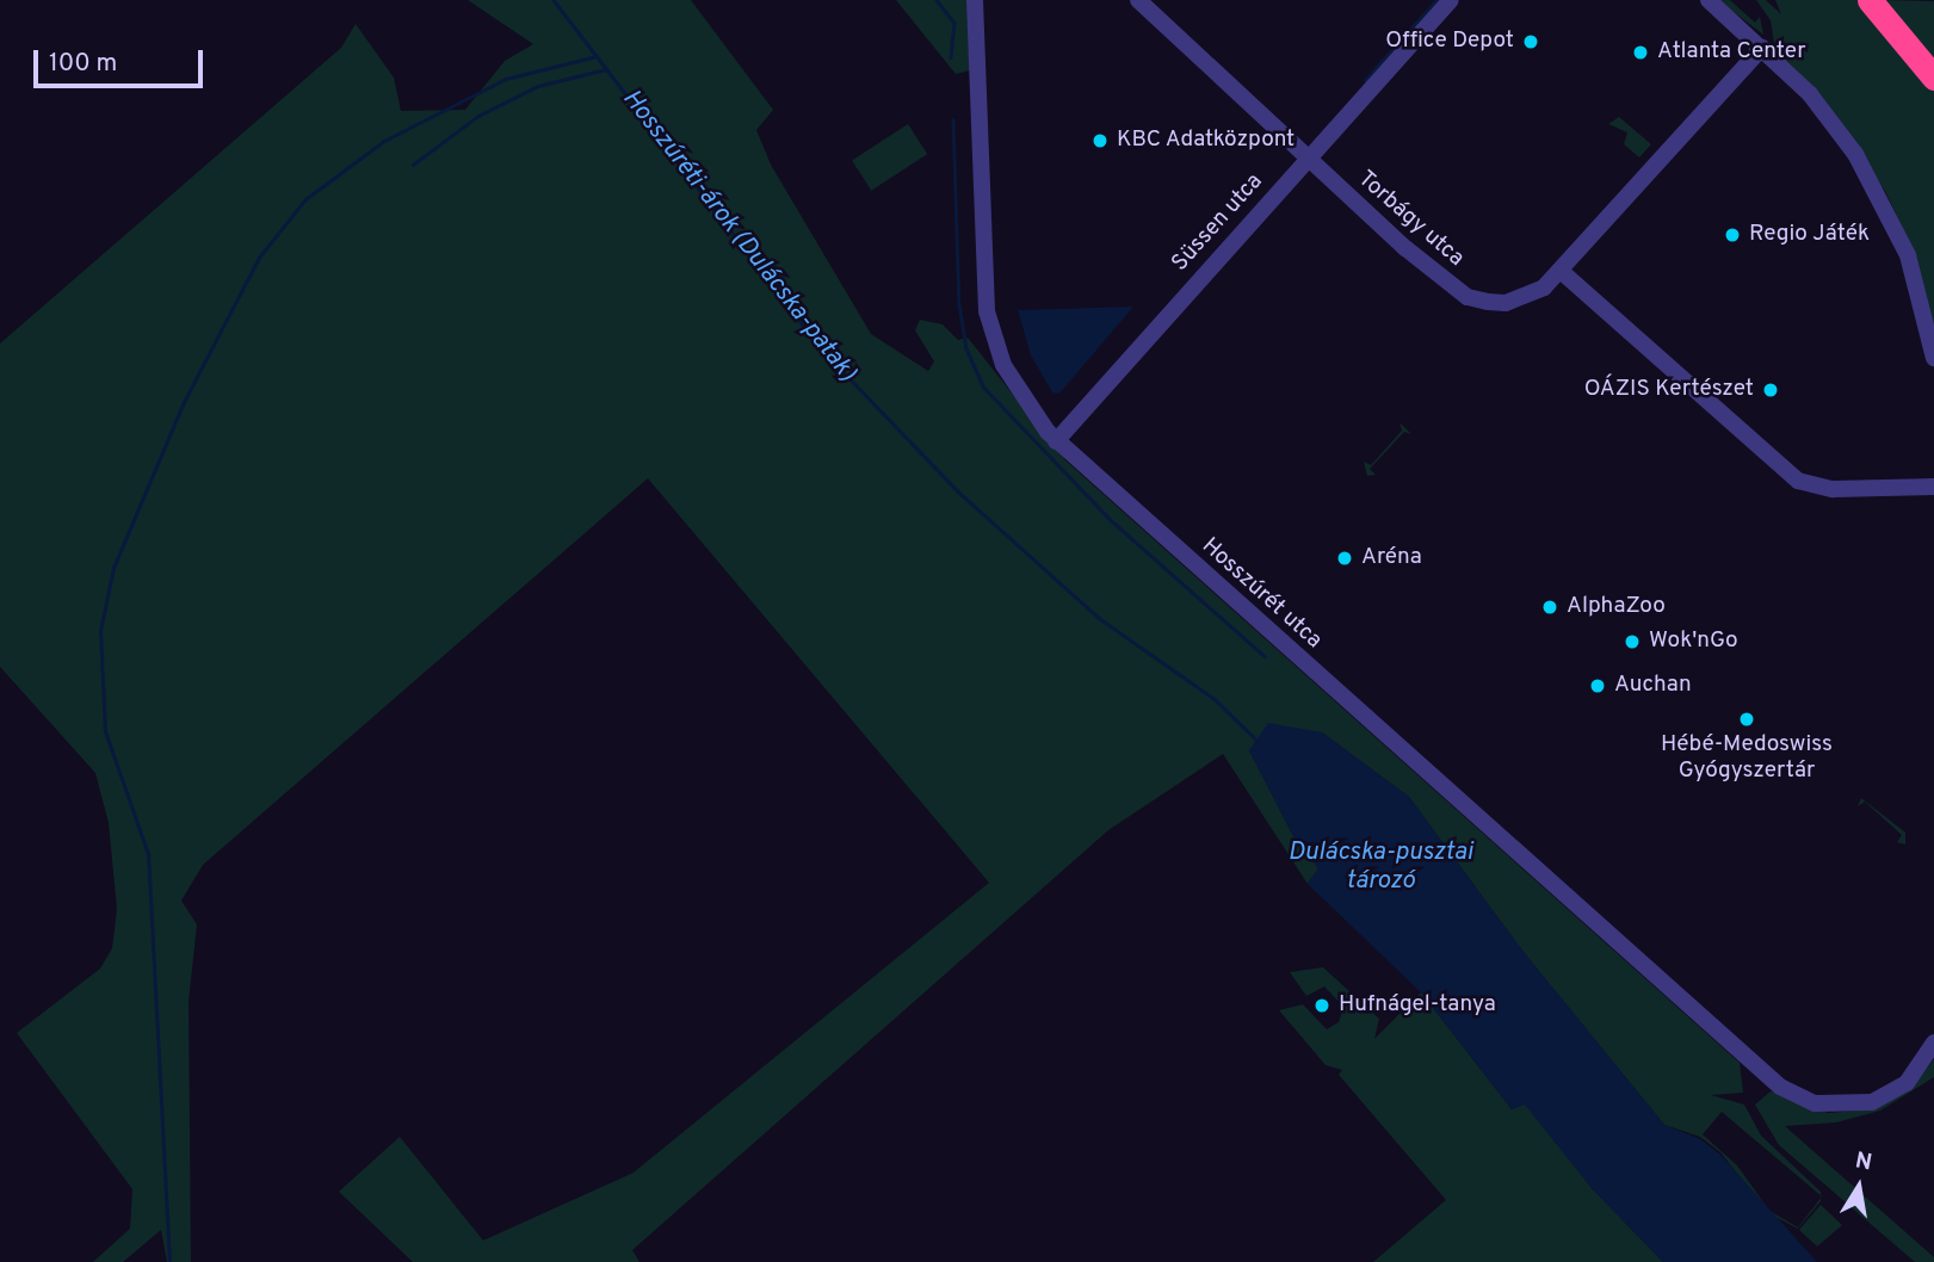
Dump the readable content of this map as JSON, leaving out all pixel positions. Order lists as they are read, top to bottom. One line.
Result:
{"streets":{"street":["Torbágy utca","Süssen utca","Hosszúrét utca"]},"crossings":[["Torbágy utca","Süssen utca"],["Süssen utca","Hosszúrét utca"]],"water":["Hosszúréti-árok (Dulácska-patak)","Dulácska-pusztai tározó"],"places":["Office Depot","Atlanta Center","KBC Adatközpont","Regio Játék","OÁZIS Kertészet","Aréna","AlphaZoo","Wok'nGo","Auchan","Hébé-Medoswiss Gyógyszertár","Hufnágel-tanya"],"scale_bar":"100 m","north":"top"}
